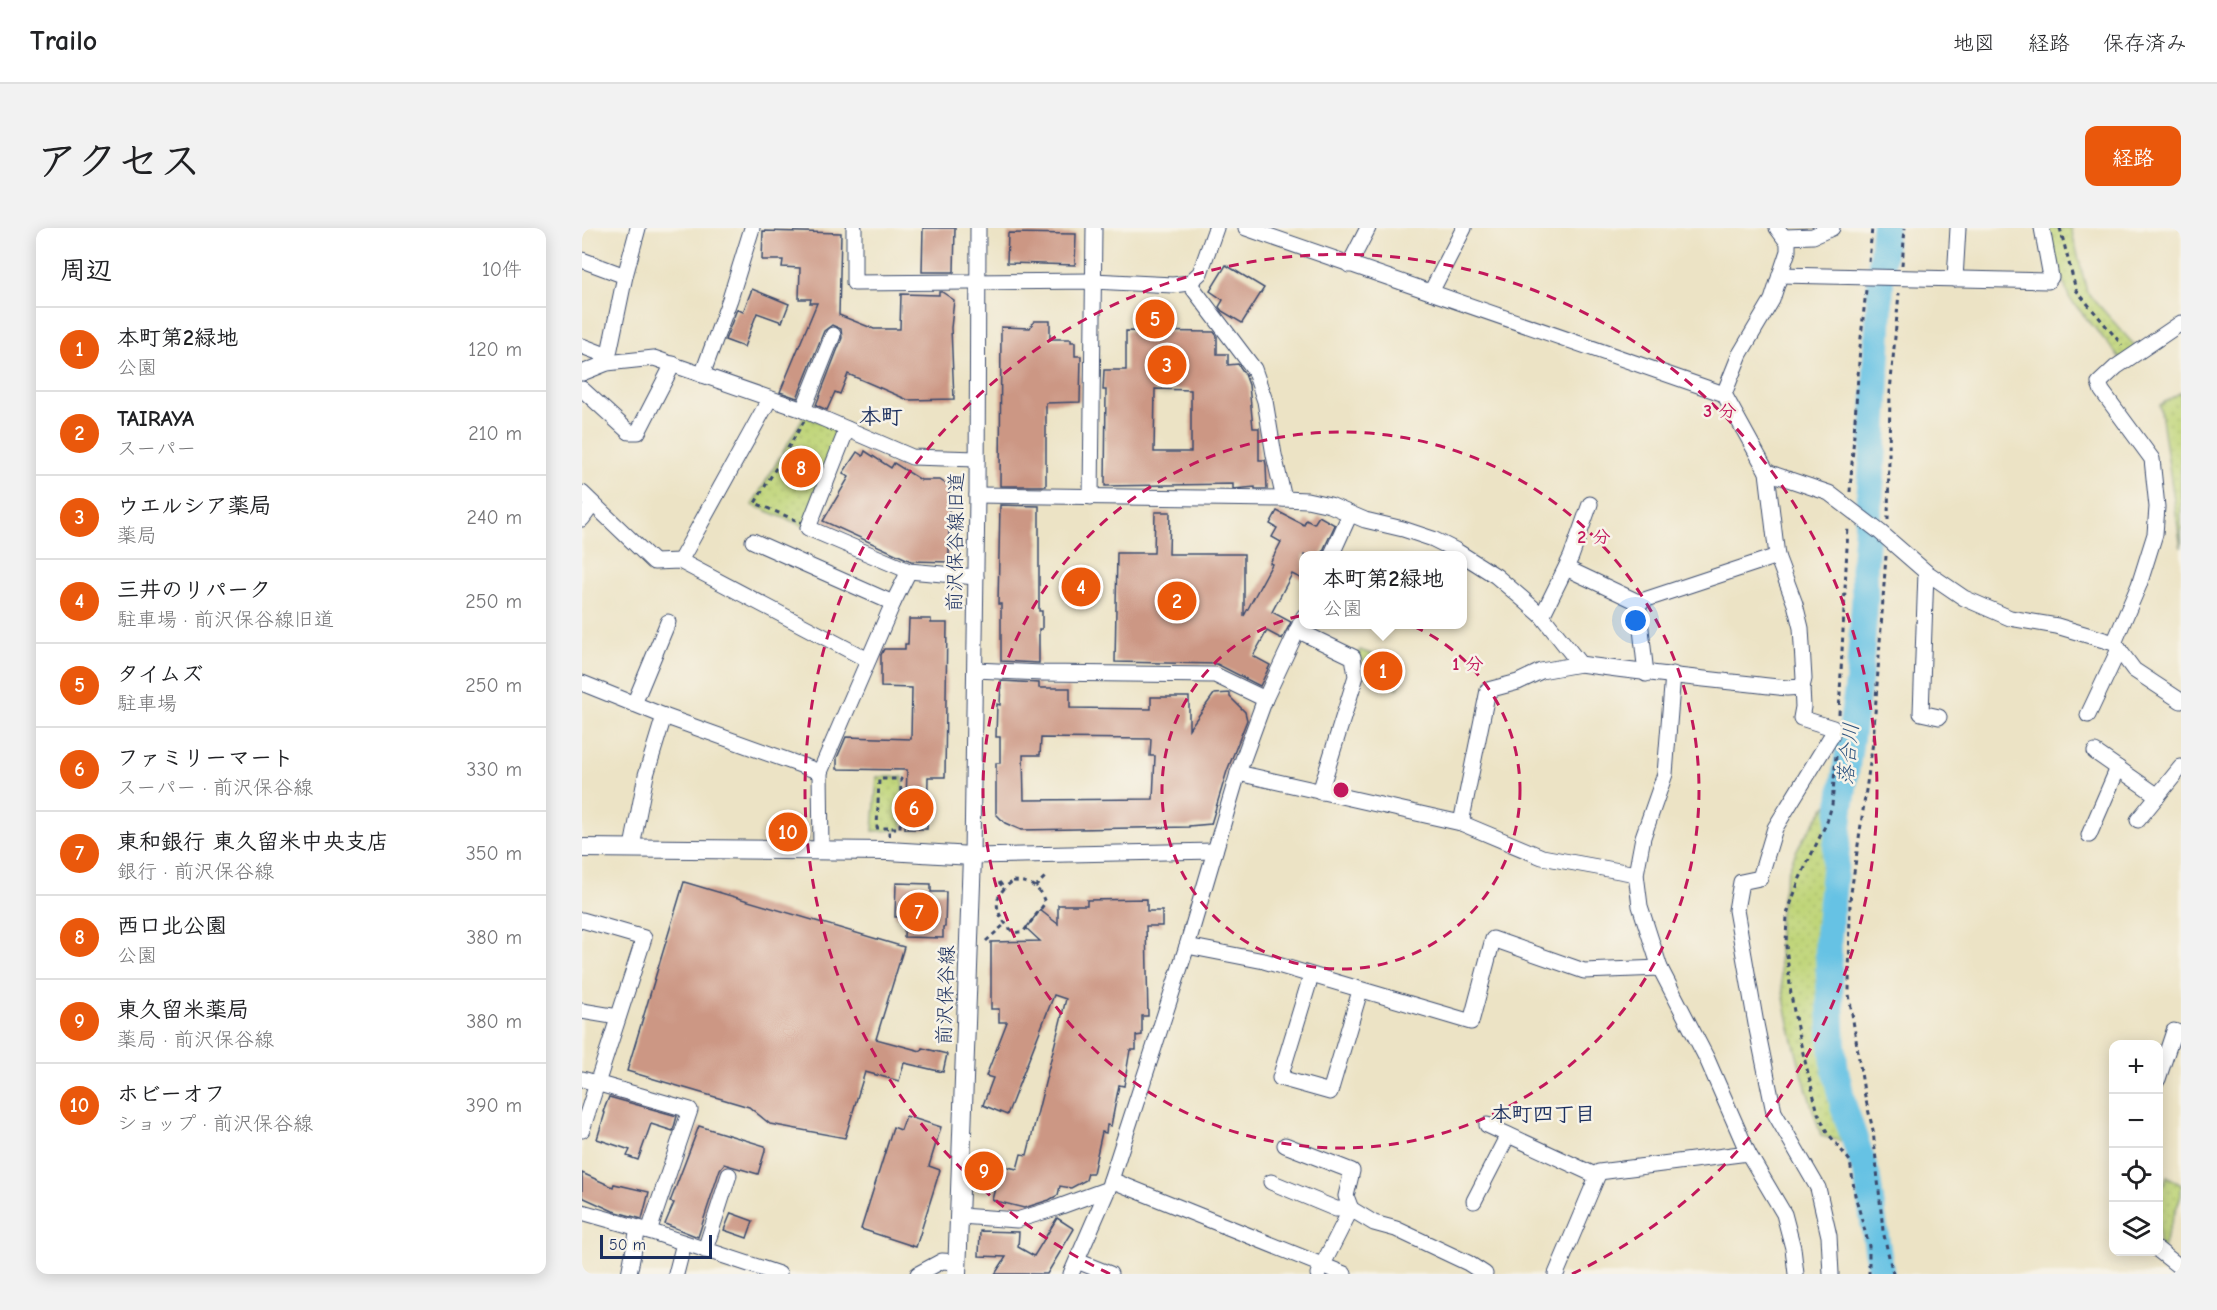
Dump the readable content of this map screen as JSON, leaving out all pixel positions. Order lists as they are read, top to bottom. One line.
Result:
{"streets":{"main road":["前沢保谷線"],"street":["前沢保谷線旧道"]},"crossings":[["前沢保谷線旧道","前沢保谷線"]],"districts":["本町","本町四丁目"],"water":["落合川"],"scale_bar":"50 m","page":{"header":"Trailo","nav":["地図","経路","保存済み"],"title":"アクセス","buttons":"経路","heading":["周辺","10件"],"pins":["5","3","8","4","2","1","6","10","7","9"],"list":[{"mark":"1","name":"本町第2緑地","note":"公園","value":"120 m"},{"mark":"2","name":"TAIRAYA","note":"スーパー","value":"210 m"},{"mark":"3","name":"ウエルシア薬局","note":"薬局","value":"240 m"},{"mark":"4","name":"三井のリパーク","note":"駐車場 · 前沢保谷線旧道","value":"250 m"},{"mark":"5","name":"タイムズ","note":"駐車場","value":"250 m"},{"mark":"6","name":"ファミリーマート","note":"スーパー · 前沢保谷線","value":"330 m"},{"mark":"7","name":"東和銀行 東久留米中央支店","note":"銀行 · 前沢保谷線","value":"350 m"},{"mark":"8","name":"西口北公園","note":"公園","value":"380 m"},{"mark":"9","name":"東久留米薬局","note":"薬局 · 前沢保谷線","value":"380 m"},{"mark":"10","name":"ホビーオフ","note":"ショップ · 前沢保谷線","value":"390 m"}],"popup":["本町第2緑地","公園"],"map_buttons":["+","−"],"scale":"50 m"},"rings":["3 分","2 分","1 分"]}
